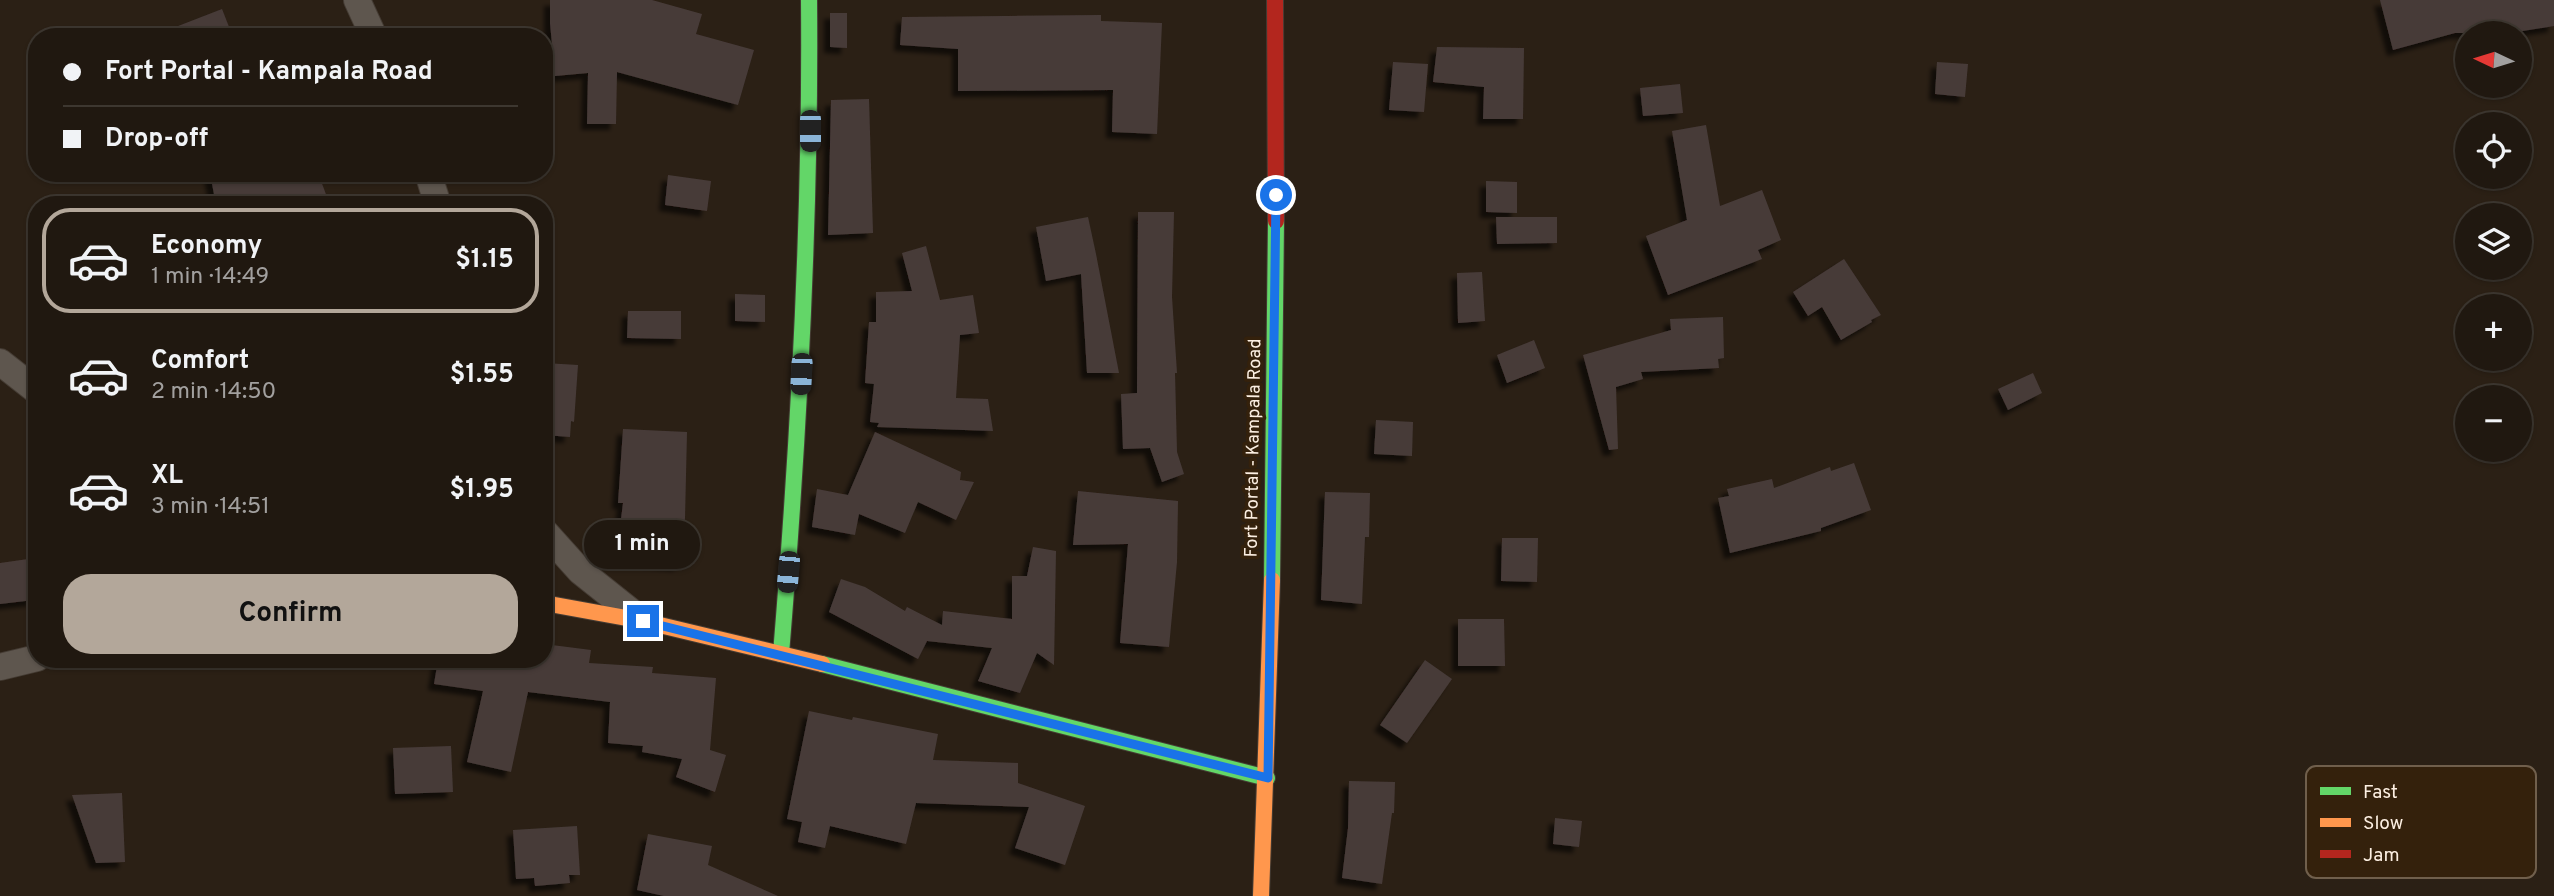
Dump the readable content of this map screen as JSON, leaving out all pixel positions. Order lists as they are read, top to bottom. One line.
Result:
{"streets":{"street":["Fort Portal - Kampala Road"]},"legend":["Fast","Slow","Jam"],"north":"left","page":{"map_buttons":["+","−"],"banner":["Fort Portal - Kampala Road","Drop-off"],"list":[{"name":"Economy","note":"1 min · 14:49","value":"$1.15"},{"name":"Comfort","note":"2 min · 14:50","value":"$1.55"},{"name":"XL","note":"3 min · 14:51","value":"$1.95"}],"bubble":"1 min","buttons":"Confirm"}}
